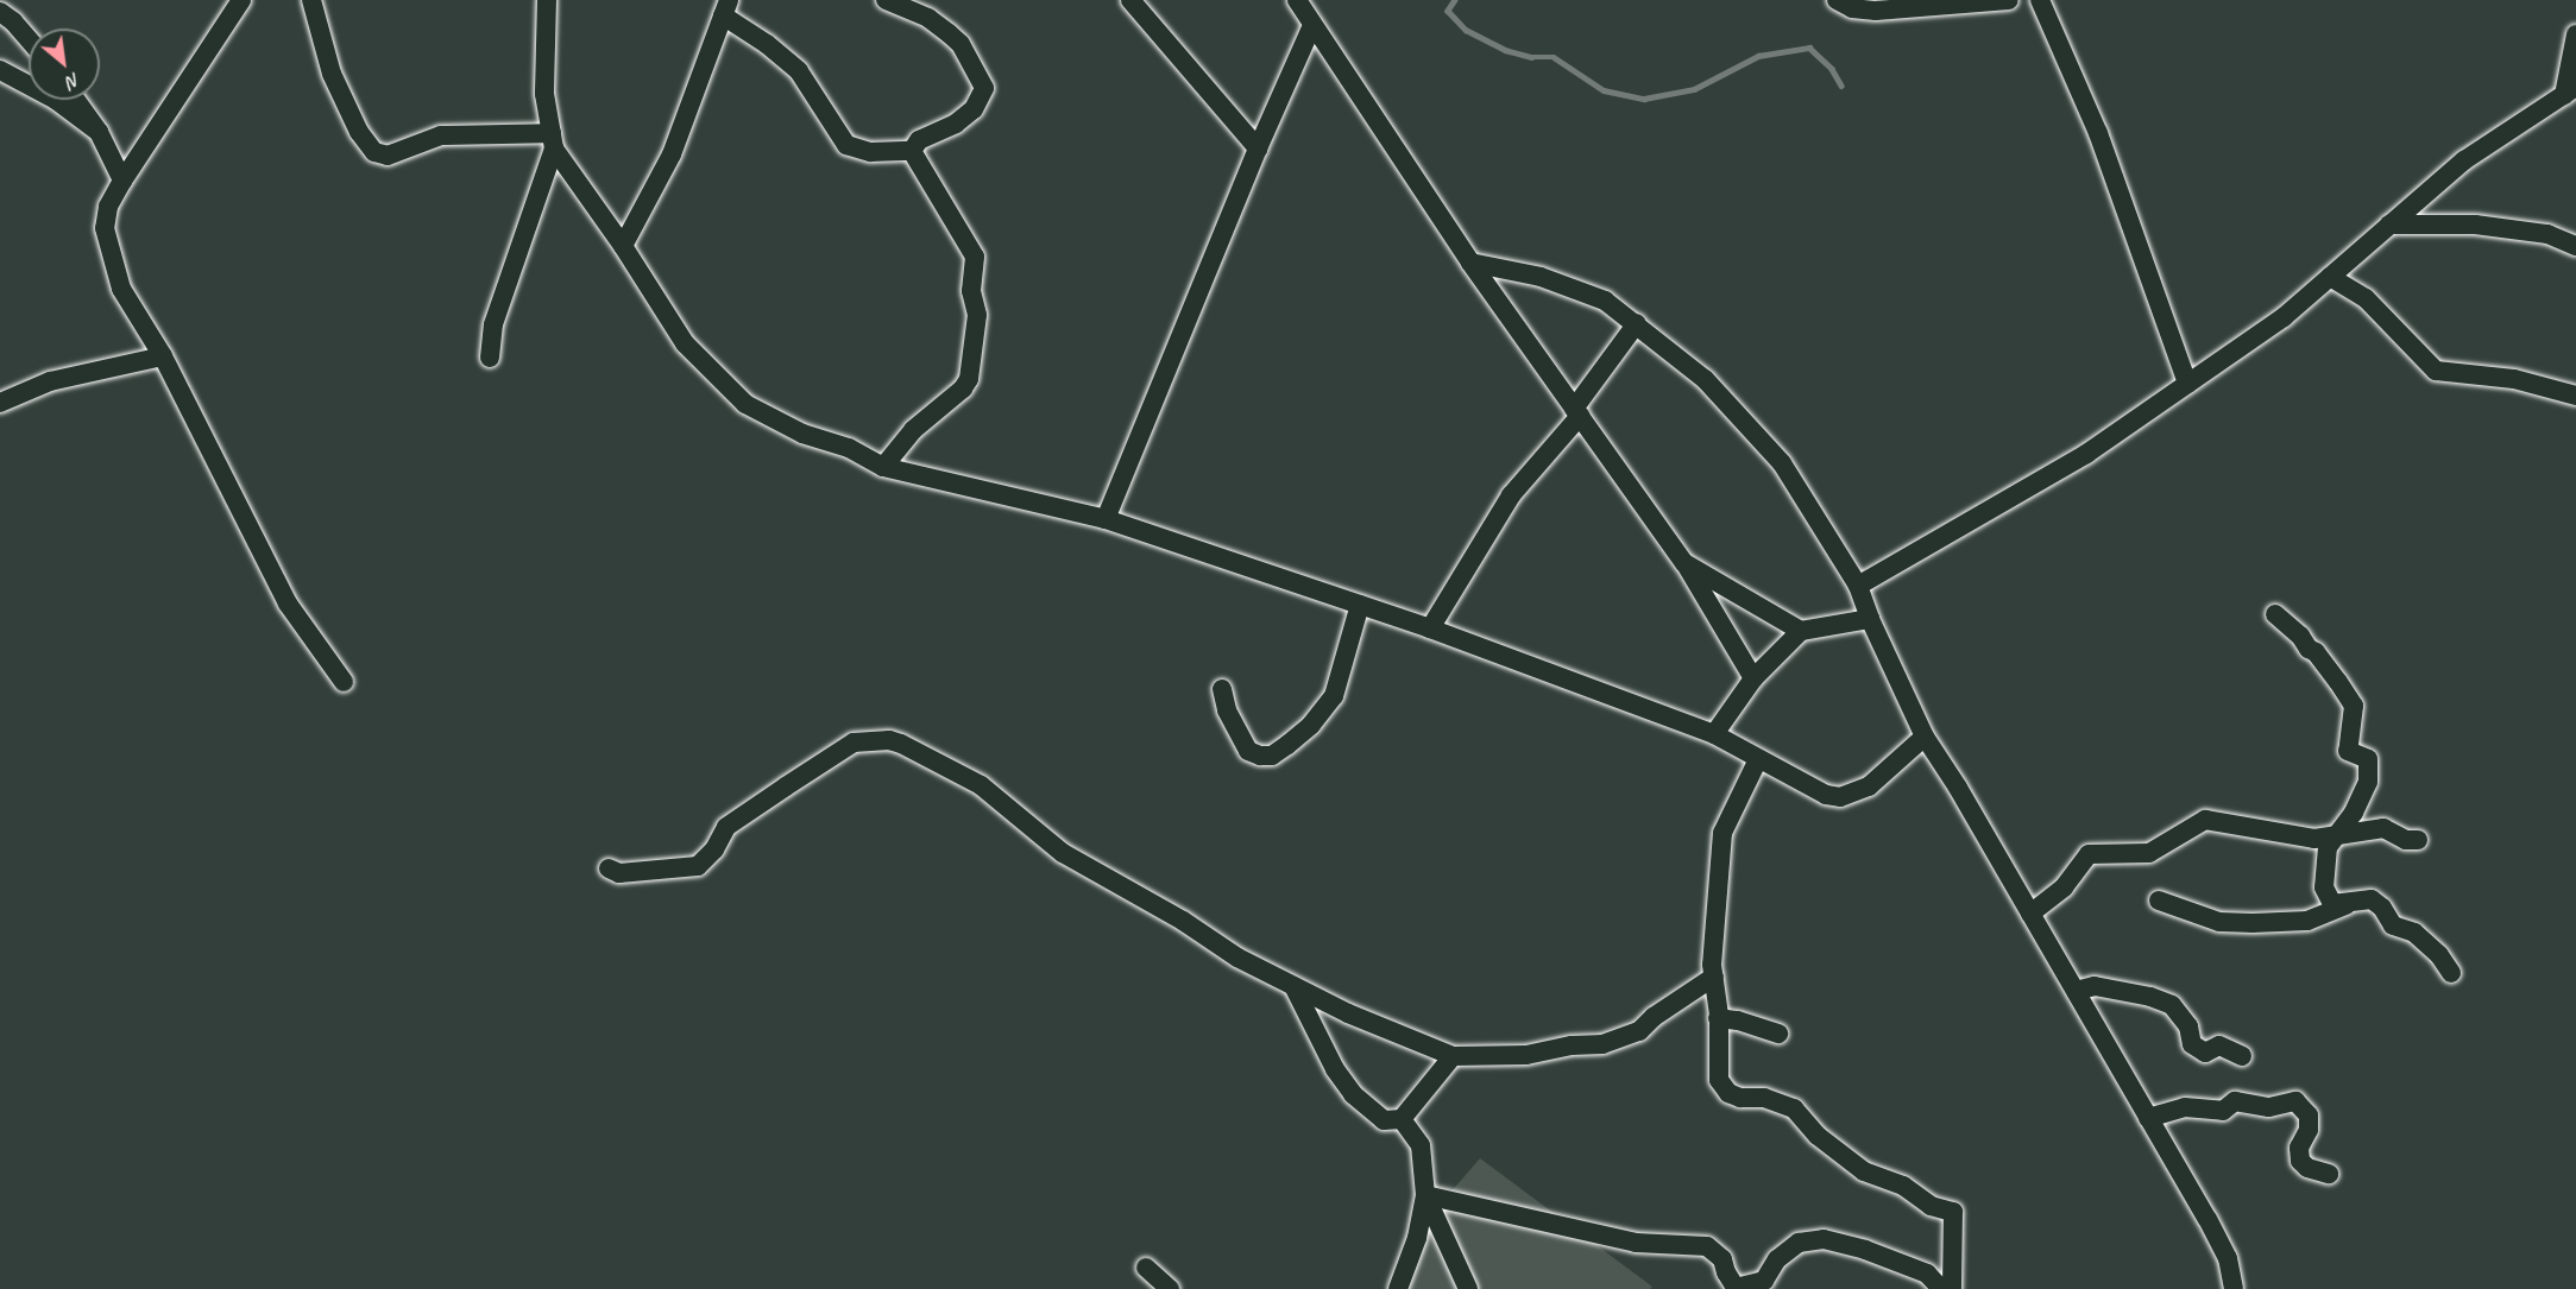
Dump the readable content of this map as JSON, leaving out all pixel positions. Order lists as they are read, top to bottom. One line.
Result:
{"north":"bottom right"}
